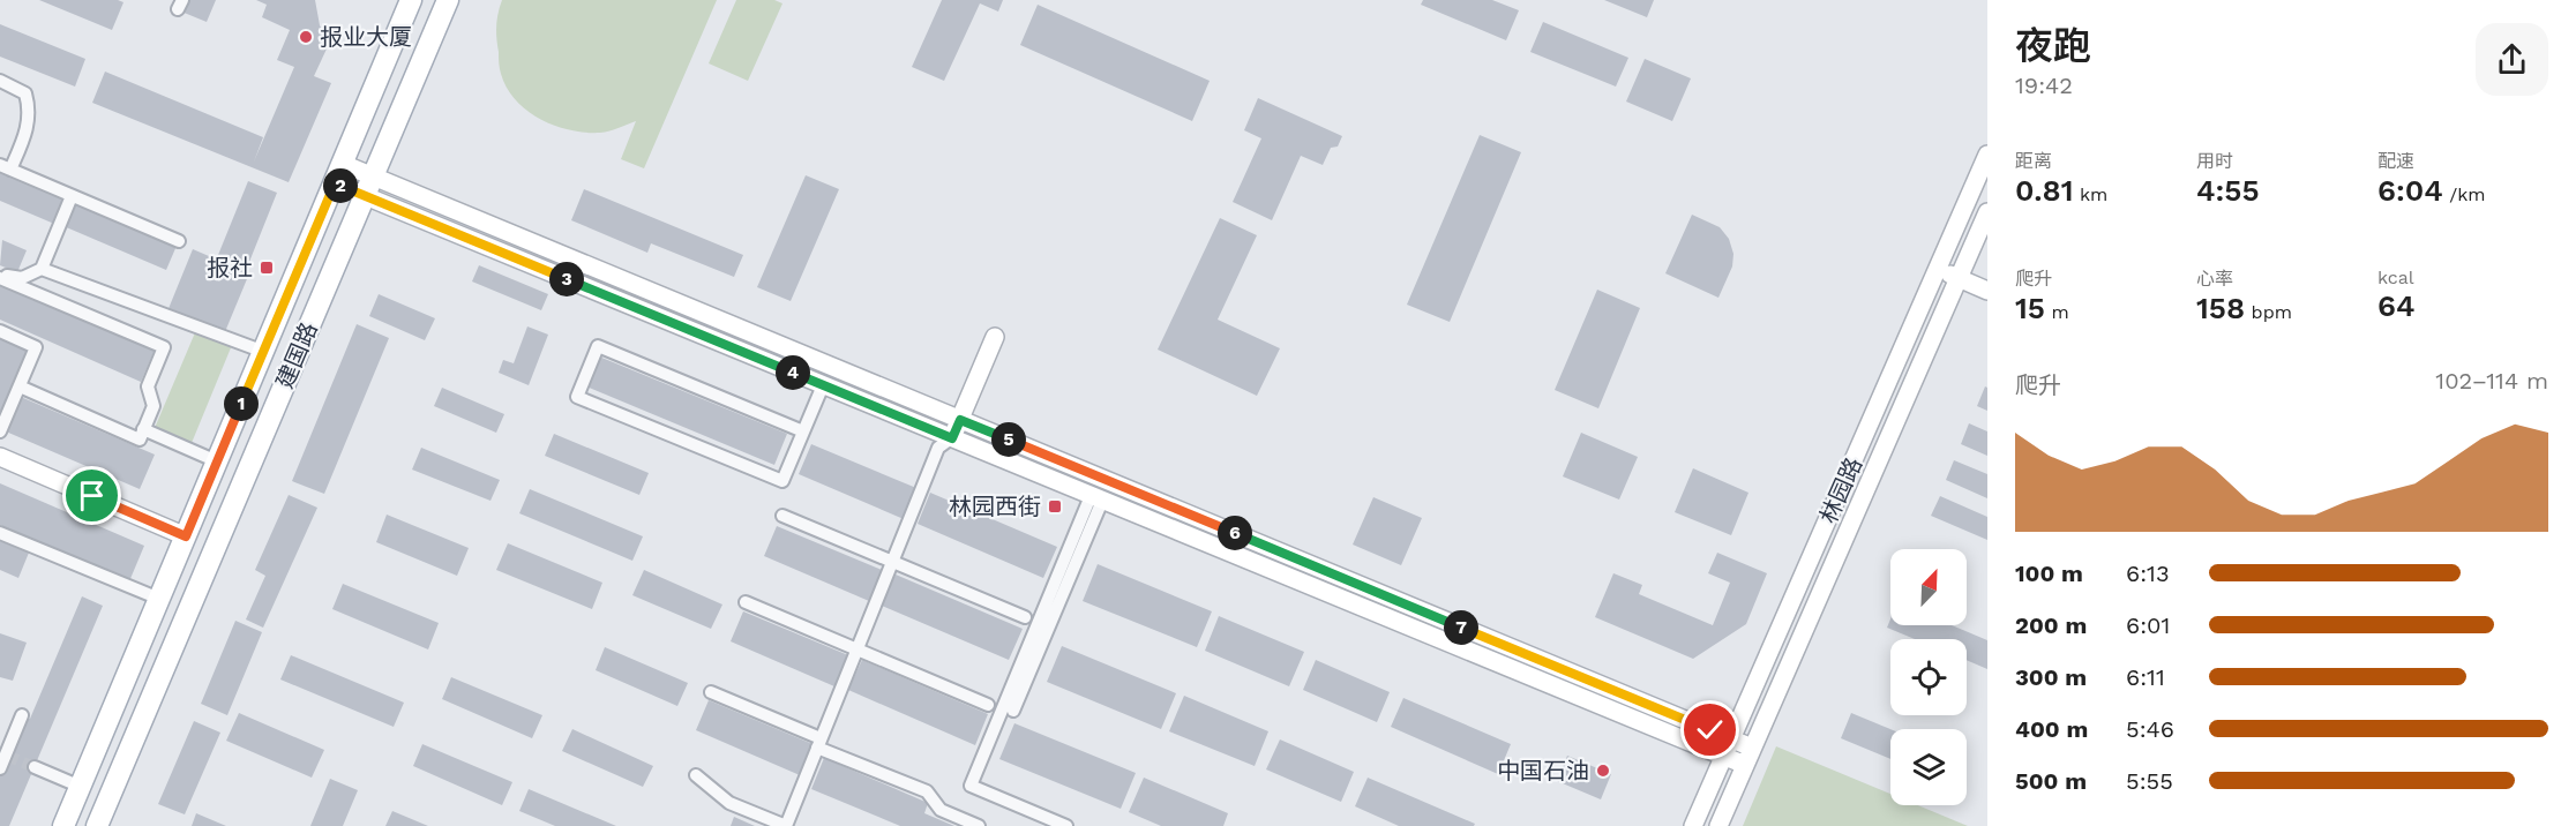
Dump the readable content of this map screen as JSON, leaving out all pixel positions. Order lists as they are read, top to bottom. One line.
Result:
{"streets":{"main road":["建国路","林园路"]},"places":{"other":["报业大厦","中国石油"],"transit":["报社","林园西街"]},"north":"top right","page":{"heading":["夜跑","19:42"],"stats":[["距离","0.81 km"],["用时","4:55"],["配速","6:04 /km"],["爬升","15 m"],["心率","158 bpm"],["kcal","64"]],"pins":["2","3","4","1","5","6","7"],"chart":["爬升","102–114 m"],"list":[{"name":"100 m","note":"6:13"},{"name":"200 m","note":"6:01"},{"name":"300 m","note":"6:11"},{"name":"400 m","note":"5:46"},{"name":"500 m","note":"5:55"}]}}
